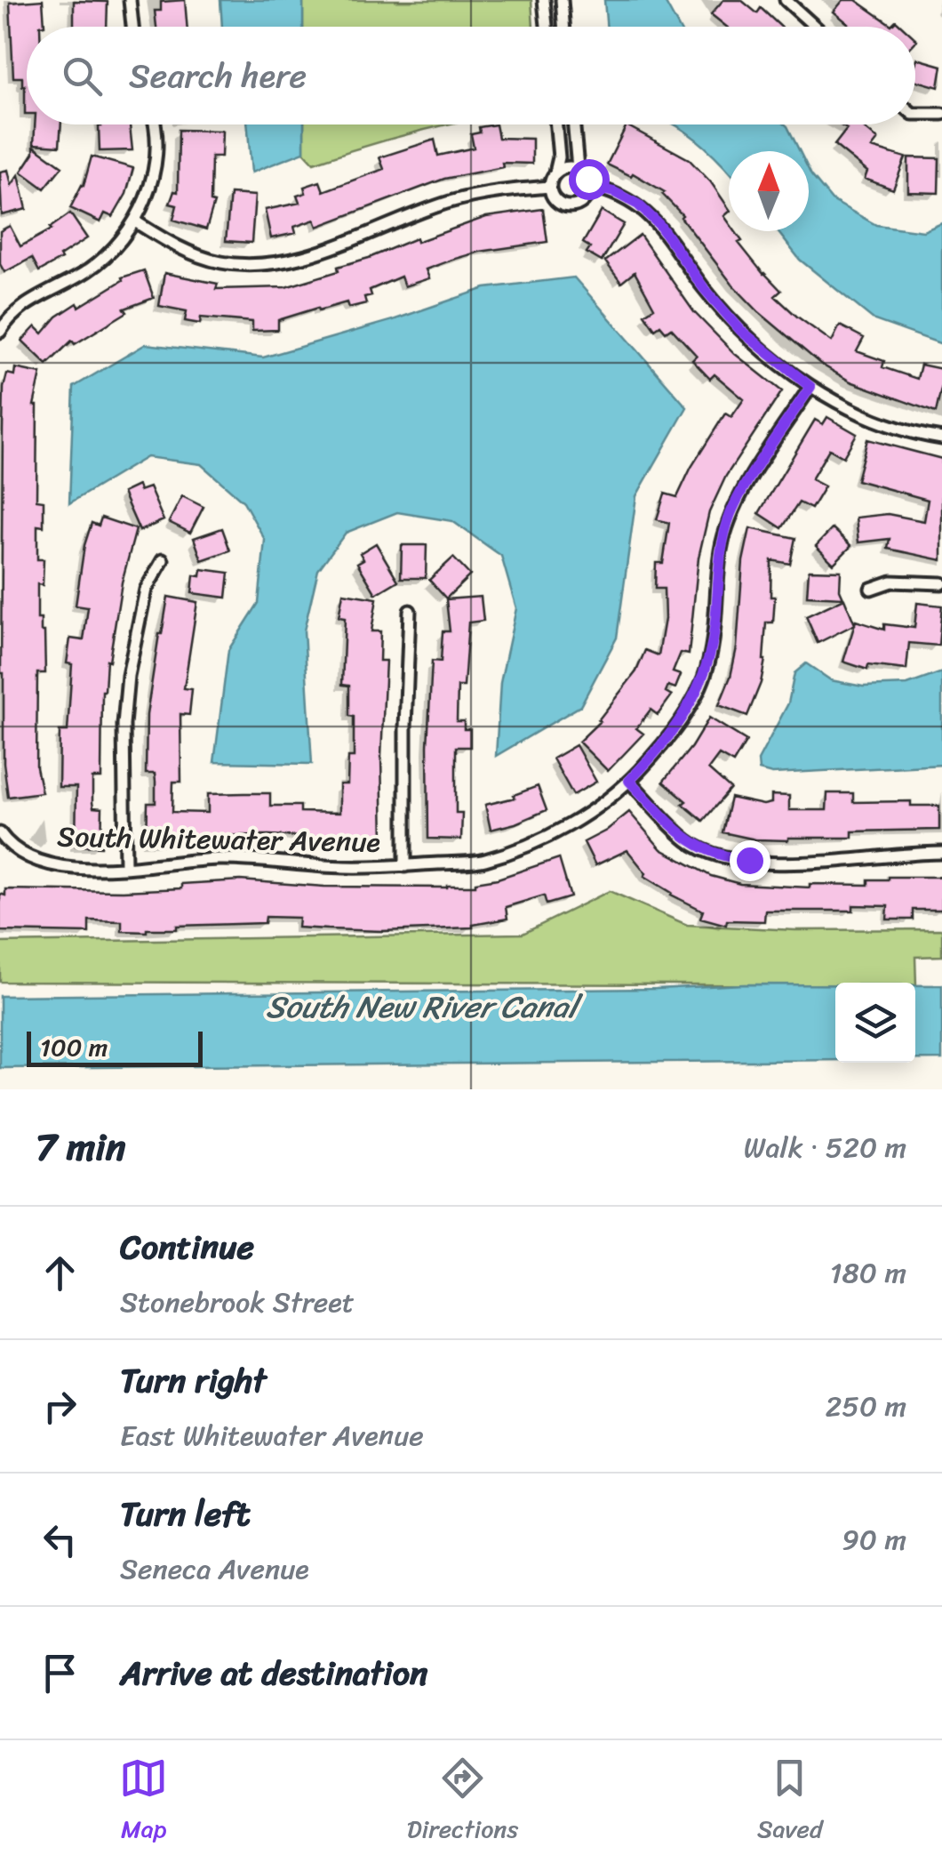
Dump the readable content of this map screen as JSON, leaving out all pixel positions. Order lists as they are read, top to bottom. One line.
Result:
{"streets":{"street":["South Whitewater Avenue"]},"water":["South New River Canal"],"scale_bar":"100 m","north":"top","page":{"search":"Search here","scale":"100 m","heading":["7 min","Walk · 520 m"],"list":[["Continue","Stonebrook Street","180 m"],["Turn right","East Whitewater Avenue","250 m"],["Turn left","Seneca Avenue","90 m"],"Arrive at destination"],"nav":["Map","Directions","Saved"]}}
